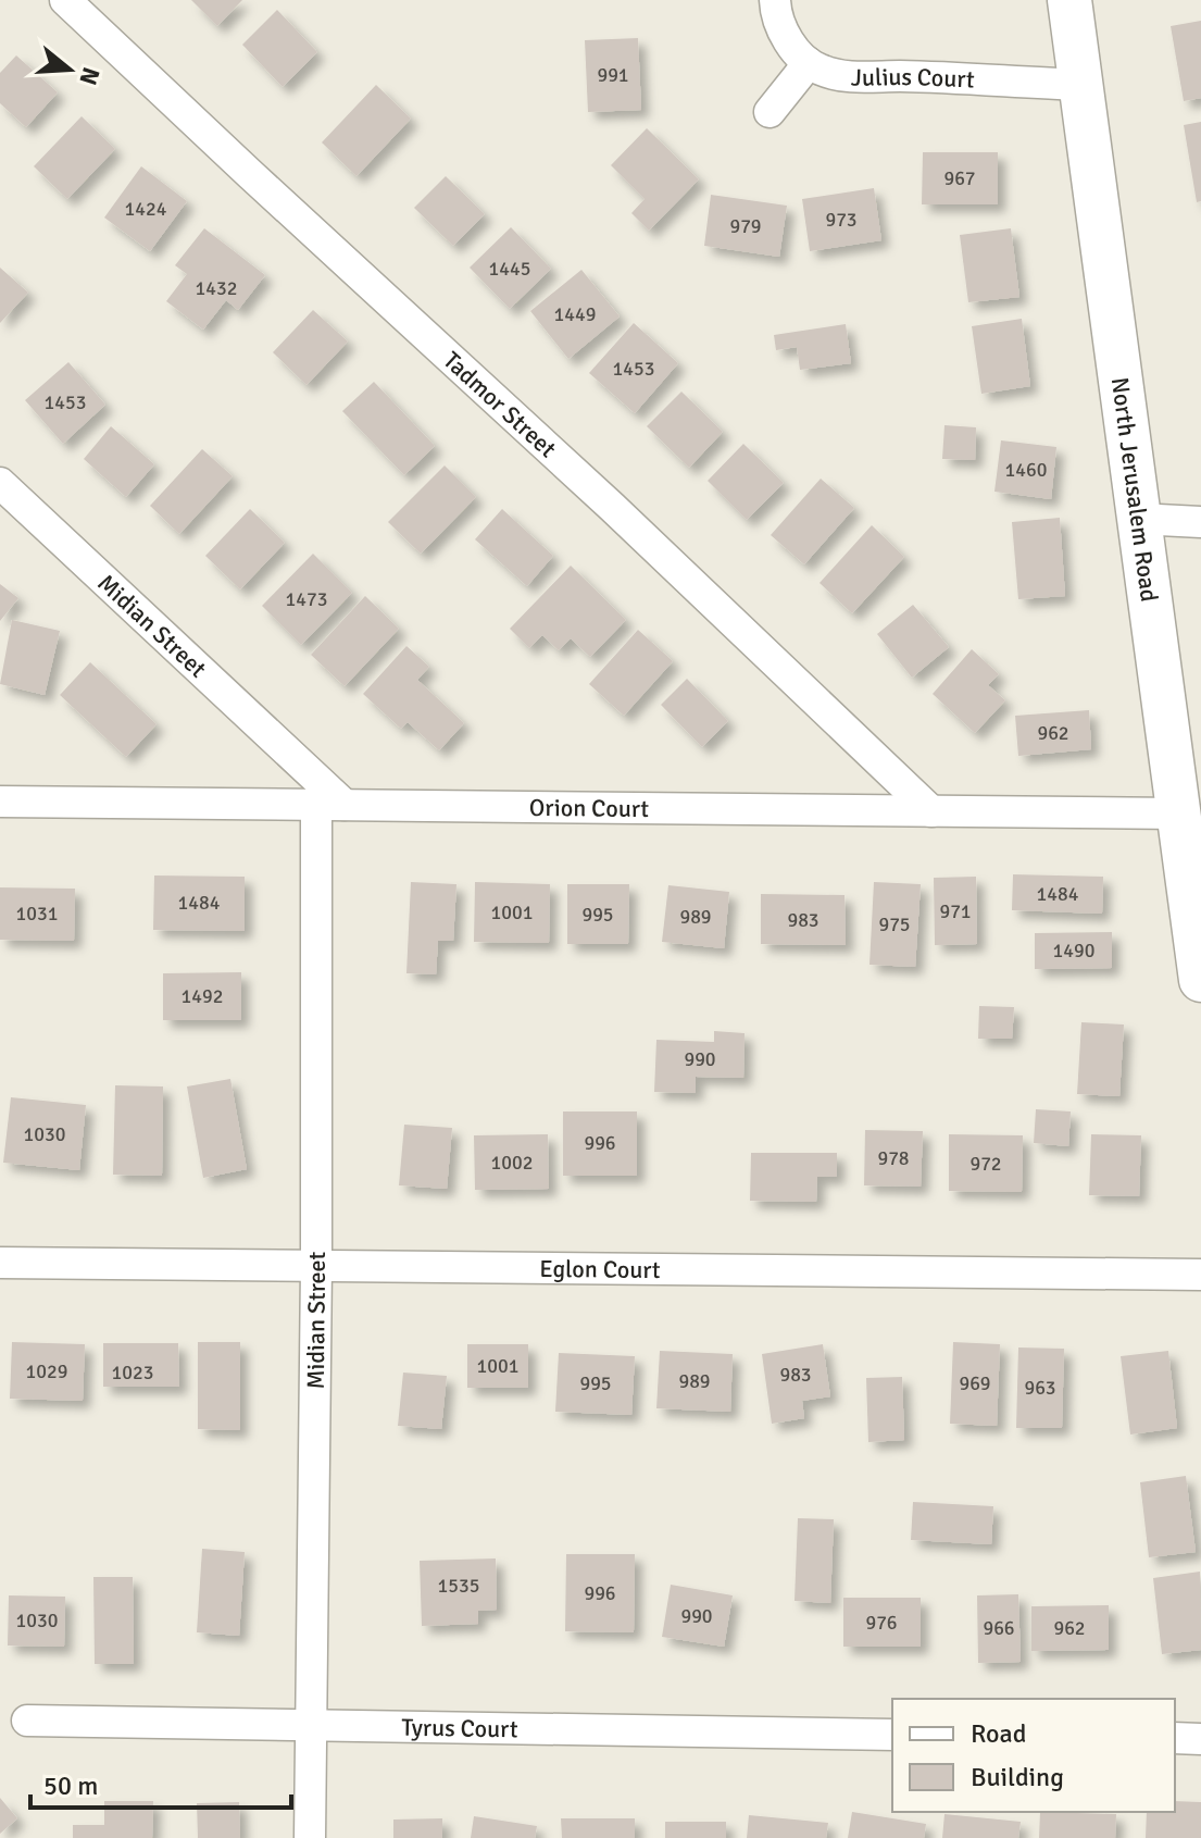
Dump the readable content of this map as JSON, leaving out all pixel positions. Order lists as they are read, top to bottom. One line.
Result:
{"streets":{"main road":["North Jerusalem Road"],"street":["Julius Court","Tadmor Street","Midian Street","Orion Court","Eglon Court","Tyrus Court"]},"crossings":[["Julius Court","North Jerusalem Road"],["Tadmor Street","Orion Court"],["North Jerusalem Road","Orion Court"],["Midian Street","Orion Court"],["Midian Street","Eglon Court"],["Midian Street","Tyrus Court"]],"house_numbers":["991","967","1424","973","979","1445","1432","1449","1453","1453","1460","1473","962","1484","1484","971","1001","1031","995","989","983","975","1490","1492","990","1030","996","978","1002","972","1001","1029","1023","983","989","995","969","963","1535","996","990","1030","976","966","962"],"legend":["Road","Building"],"scale_bar":"50 m","north":"right"}
